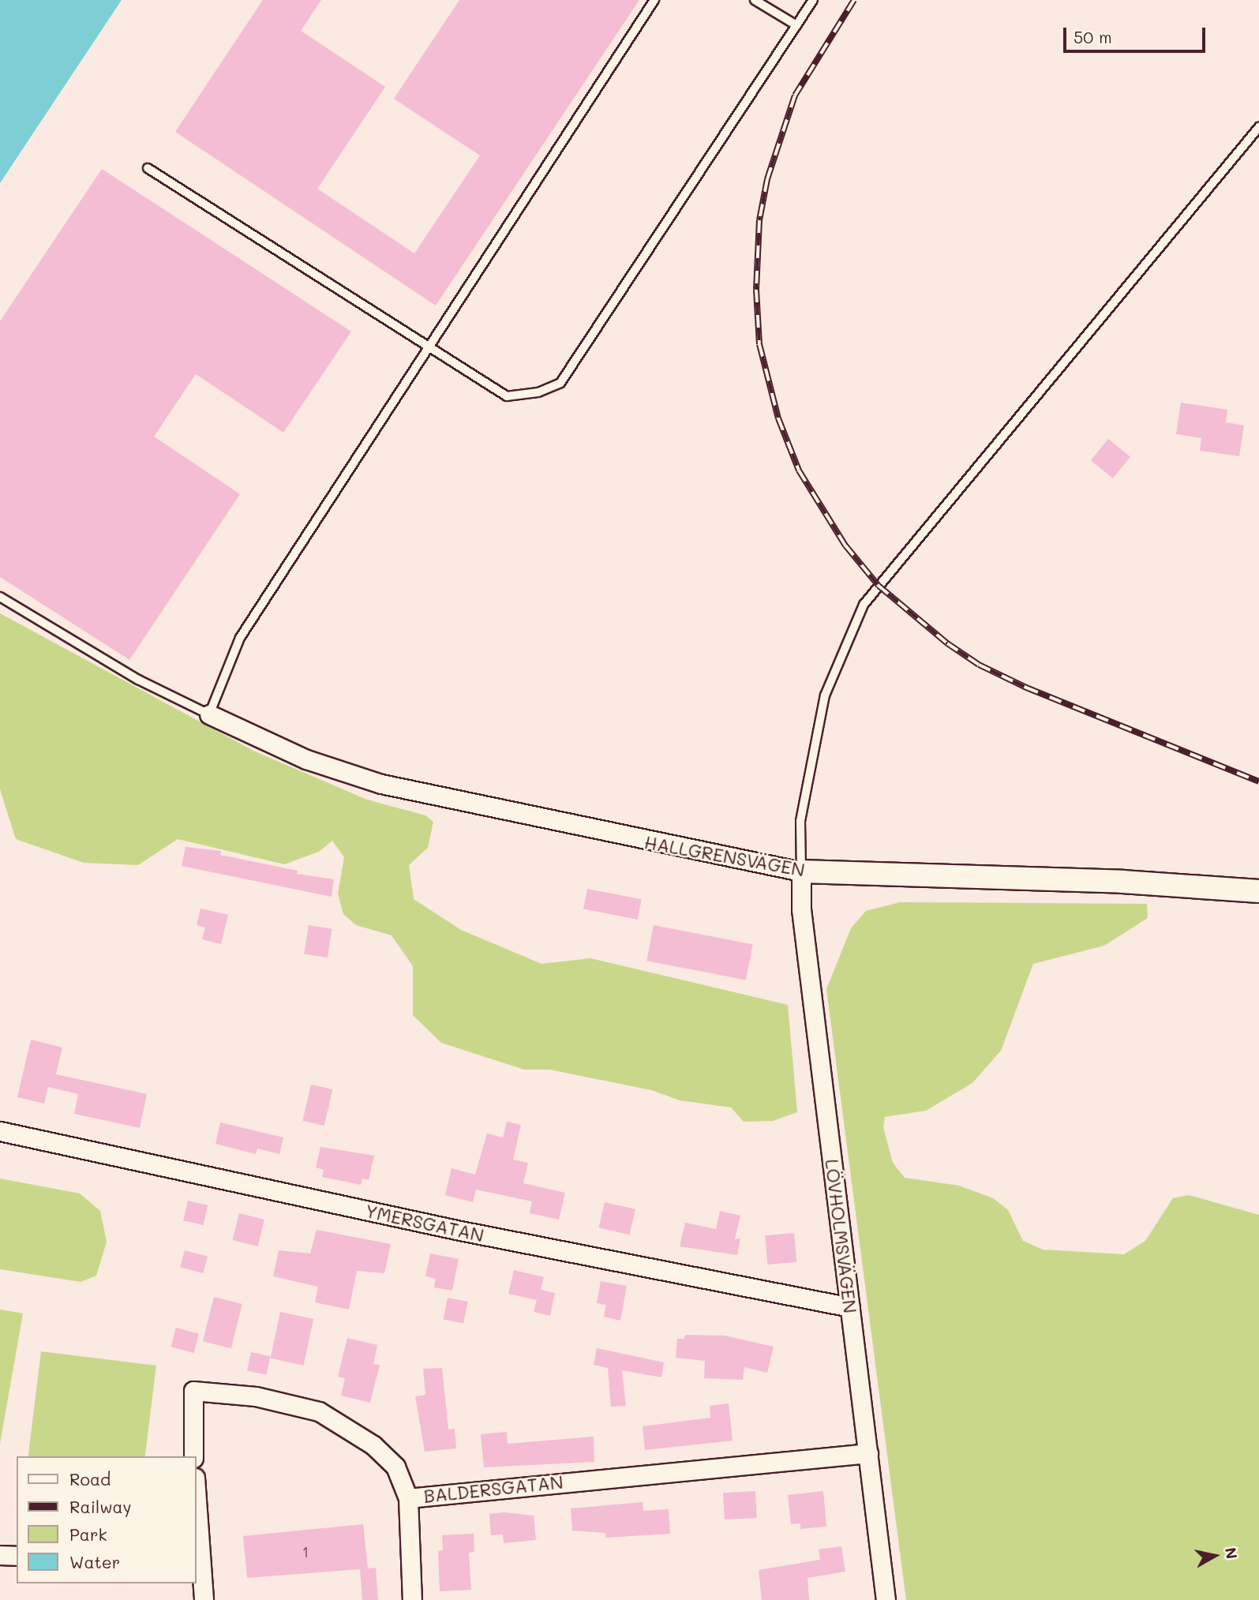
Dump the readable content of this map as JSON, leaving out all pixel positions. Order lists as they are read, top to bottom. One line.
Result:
{"streets":{"street":["HALLGRENSVÄGEN","YMERSGATAN","LÖVHOLMSVÄGEN","BALDERSGATAN"]},"crossings":[["HALLGRENSVÄGEN","LÖVHOLMSVÄGEN"],["YMERSGATAN","LÖVHOLMSVÄGEN"],["LÖVHOLMSVÄGEN","BALDERSGATAN"]],"house_numbers":["1"],"legend":["Road","Railway","Park","Water"],"scale_bar":"50 m","north":"right"}
